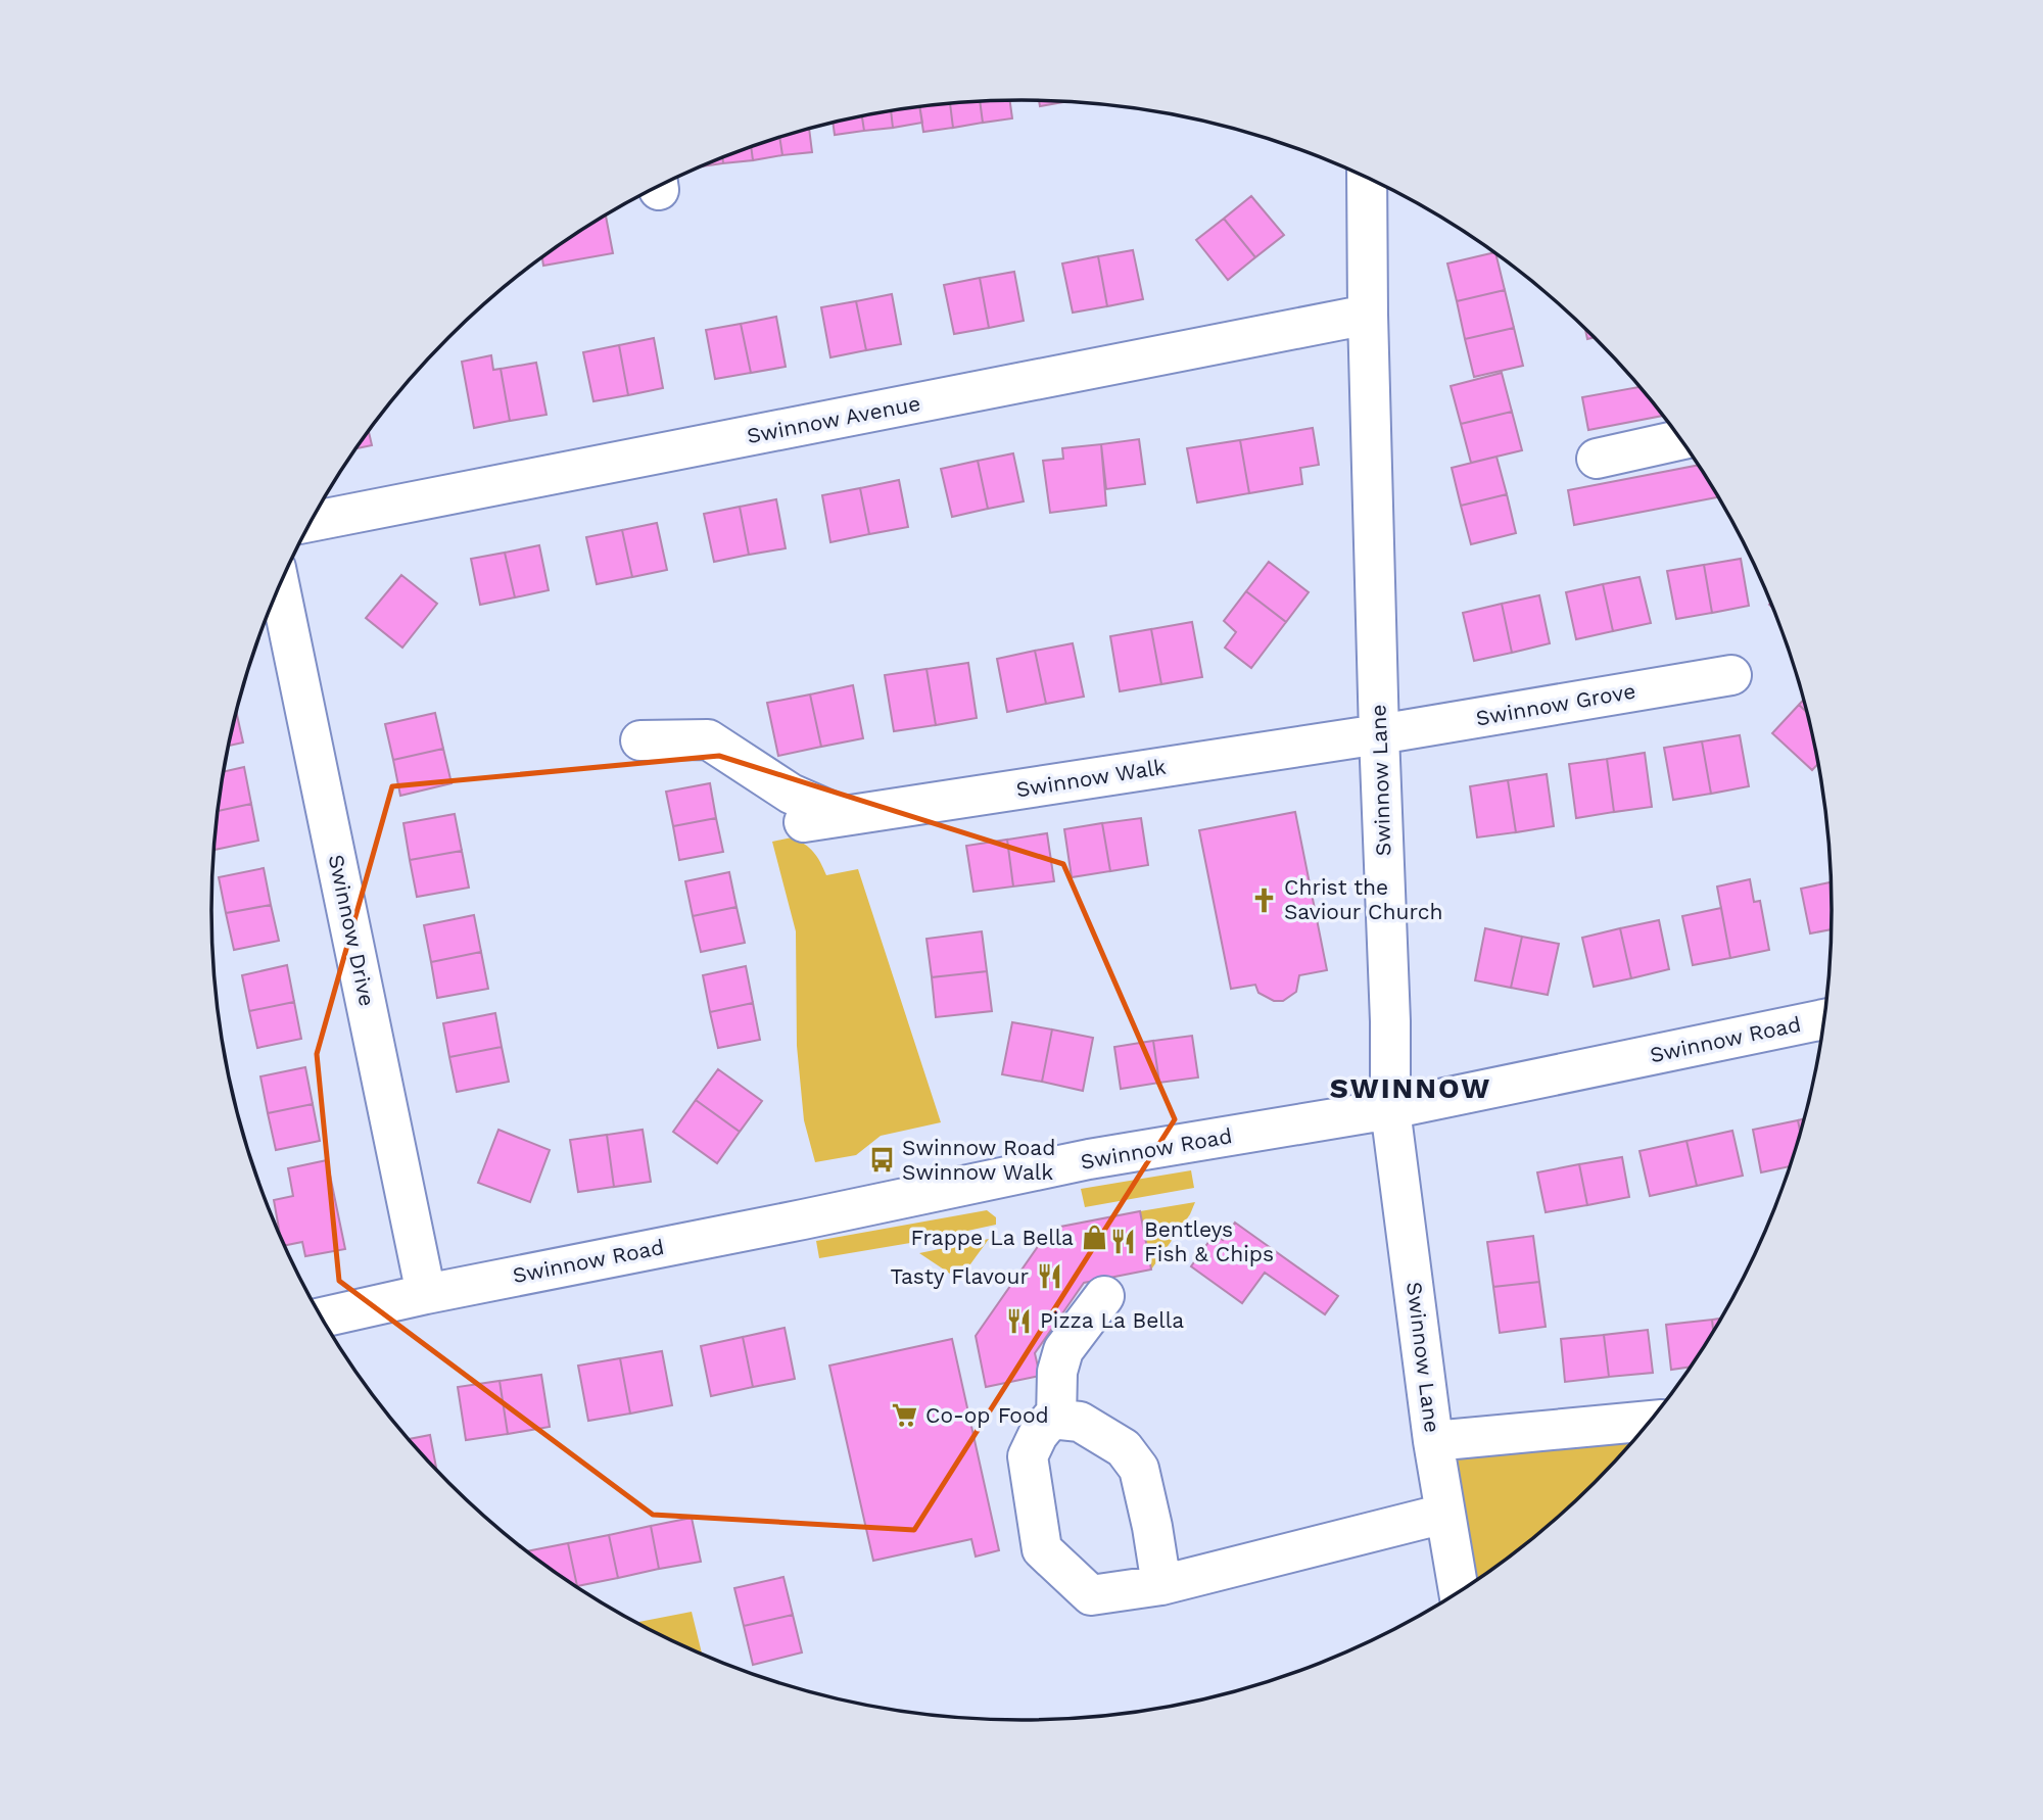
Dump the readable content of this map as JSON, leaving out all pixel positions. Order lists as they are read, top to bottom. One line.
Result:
{"streets":{"street":["Swinnow Avenue","Swinnow Grove","Swinnow Walk","Swinnow Lane","Swinnow Drive","Swinnow Road"]},"crossings":[["Swinnow Avenue","Swinnow Lane"],["Swinnow Grove","Swinnow Walk"],["Swinnow Grove","Swinnow Lane"],["Swinnow Walk","Swinnow Lane"],["Swinnow Lane","Swinnow Road"],["Swinnow Drive","Swinnow Road"]],"districts":["SWINNOW"],"places":{"church":["Christ the Saviour Church"],"bus stop":["Swinnow Road Swinnow Walk"],"shop":["Frappe La Bella"],"restaurant":["Bentleys Fish & Chips","Tasty Flavour","Pizza La Bella"],"supermarket":["Co-op Food"]}}
